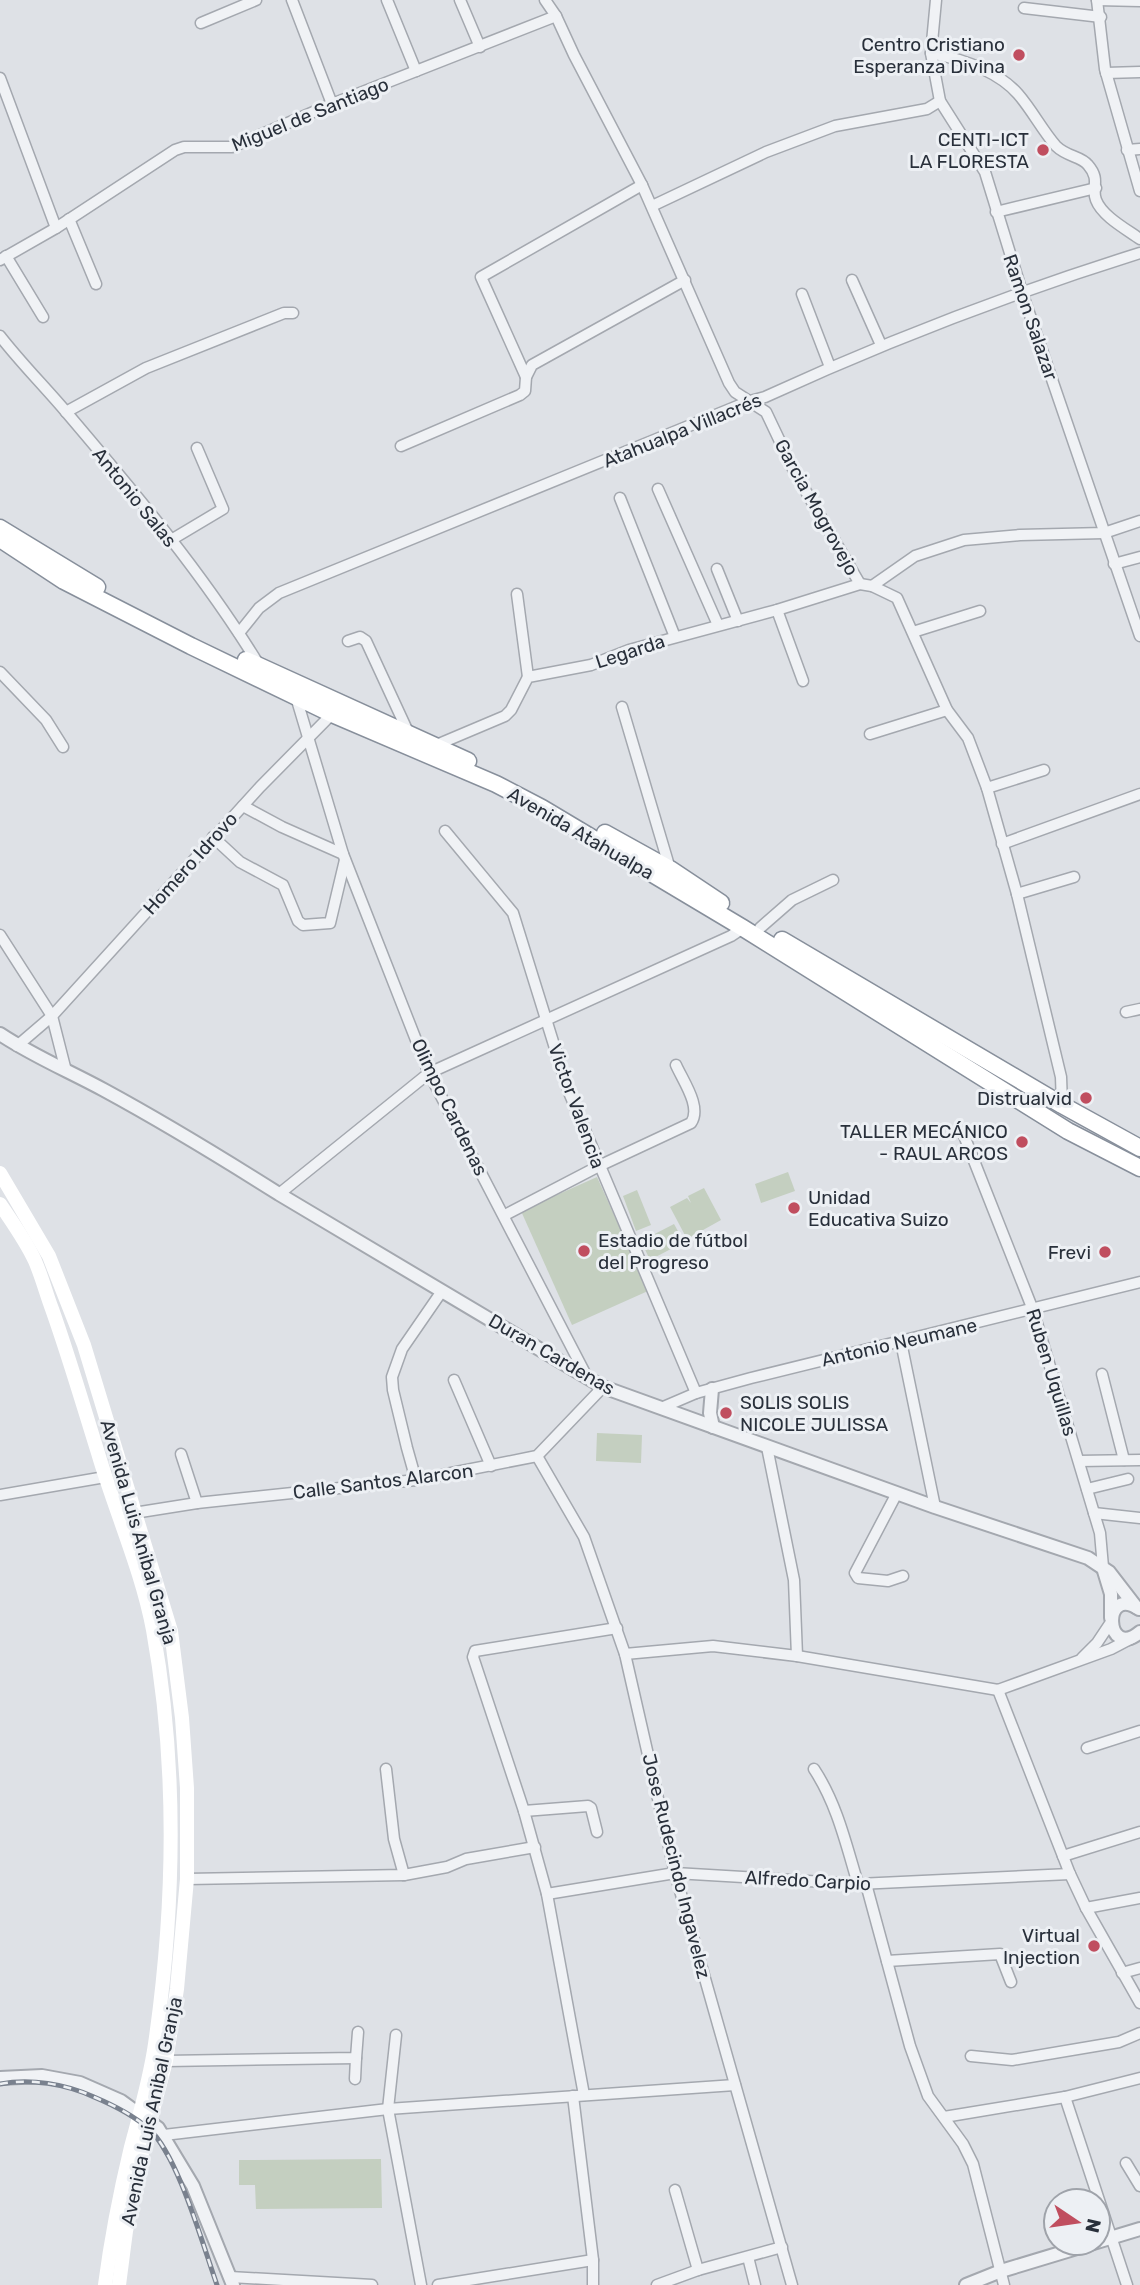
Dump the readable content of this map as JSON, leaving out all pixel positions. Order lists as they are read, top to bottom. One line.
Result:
{"streets":{"highway":["Avenida Atahualpa"],"main road":["Avenida Luis Anibal Granja"],"street":["Miguel de Santiago","Ramon Salazar","Atahualpa Villacrés","Antonio Salas","Garcia Mogrovejo","Legarda","Homero Idrovo","Victor Valencia","Olimpo Cardenas","Antonio Neumane","Duran Cardenas","Ruben Uquillas","Calle Santos Alarcon","Jose Rudecindo Ingavelez","Alfredo Carpio"]},"crossings":[["Miguel de Santiago","Garcia Mogrovejo"],["Ramon Salazar","Atahualpa Villacrés"],["Atahualpa Villacrés","Antonio Salas"],["Atahualpa Villacrés","Garcia Mogrovejo"],["Antonio Salas","Avenida Atahualpa"],["Garcia Mogrovejo","Legarda"],["Garcia Mogrovejo","Avenida Atahualpa"],["Avenida Atahualpa","Homero Idrovo"],["Avenida Atahualpa","Olimpo Cardenas"],["Homero Idrovo","Olimpo Cardenas"],["Homero Idrovo","Duran Cardenas"],["Victor Valencia","Antonio Neumane"],["Olimpo Cardenas","Duran Cardenas"],["Antonio Neumane","Duran Cardenas"],["Antonio Neumane","Ruben Uquillas"],["Duran Cardenas","Ruben Uquillas"],["Calle Santos Alarcon","Avenida Luis Anibal Granja"],["Calle Santos Alarcon","Jose Rudecindo Ingavelez"],["Jose Rudecindo Ingavelez","Alfredo Carpio"]],"places":["Centro Cristiano Esperanza Divina","CENTI-ICT LA FLORESTA","Distrualvid","TALLER MECÁNICO - RAUL ARCOS","Unidad Educativa Suizo","Estadio de fútbol del Progreso","Frevi","SOLIS SOLIS NICOLE JULISSA","Virtual Injection"],"north":"right"}
